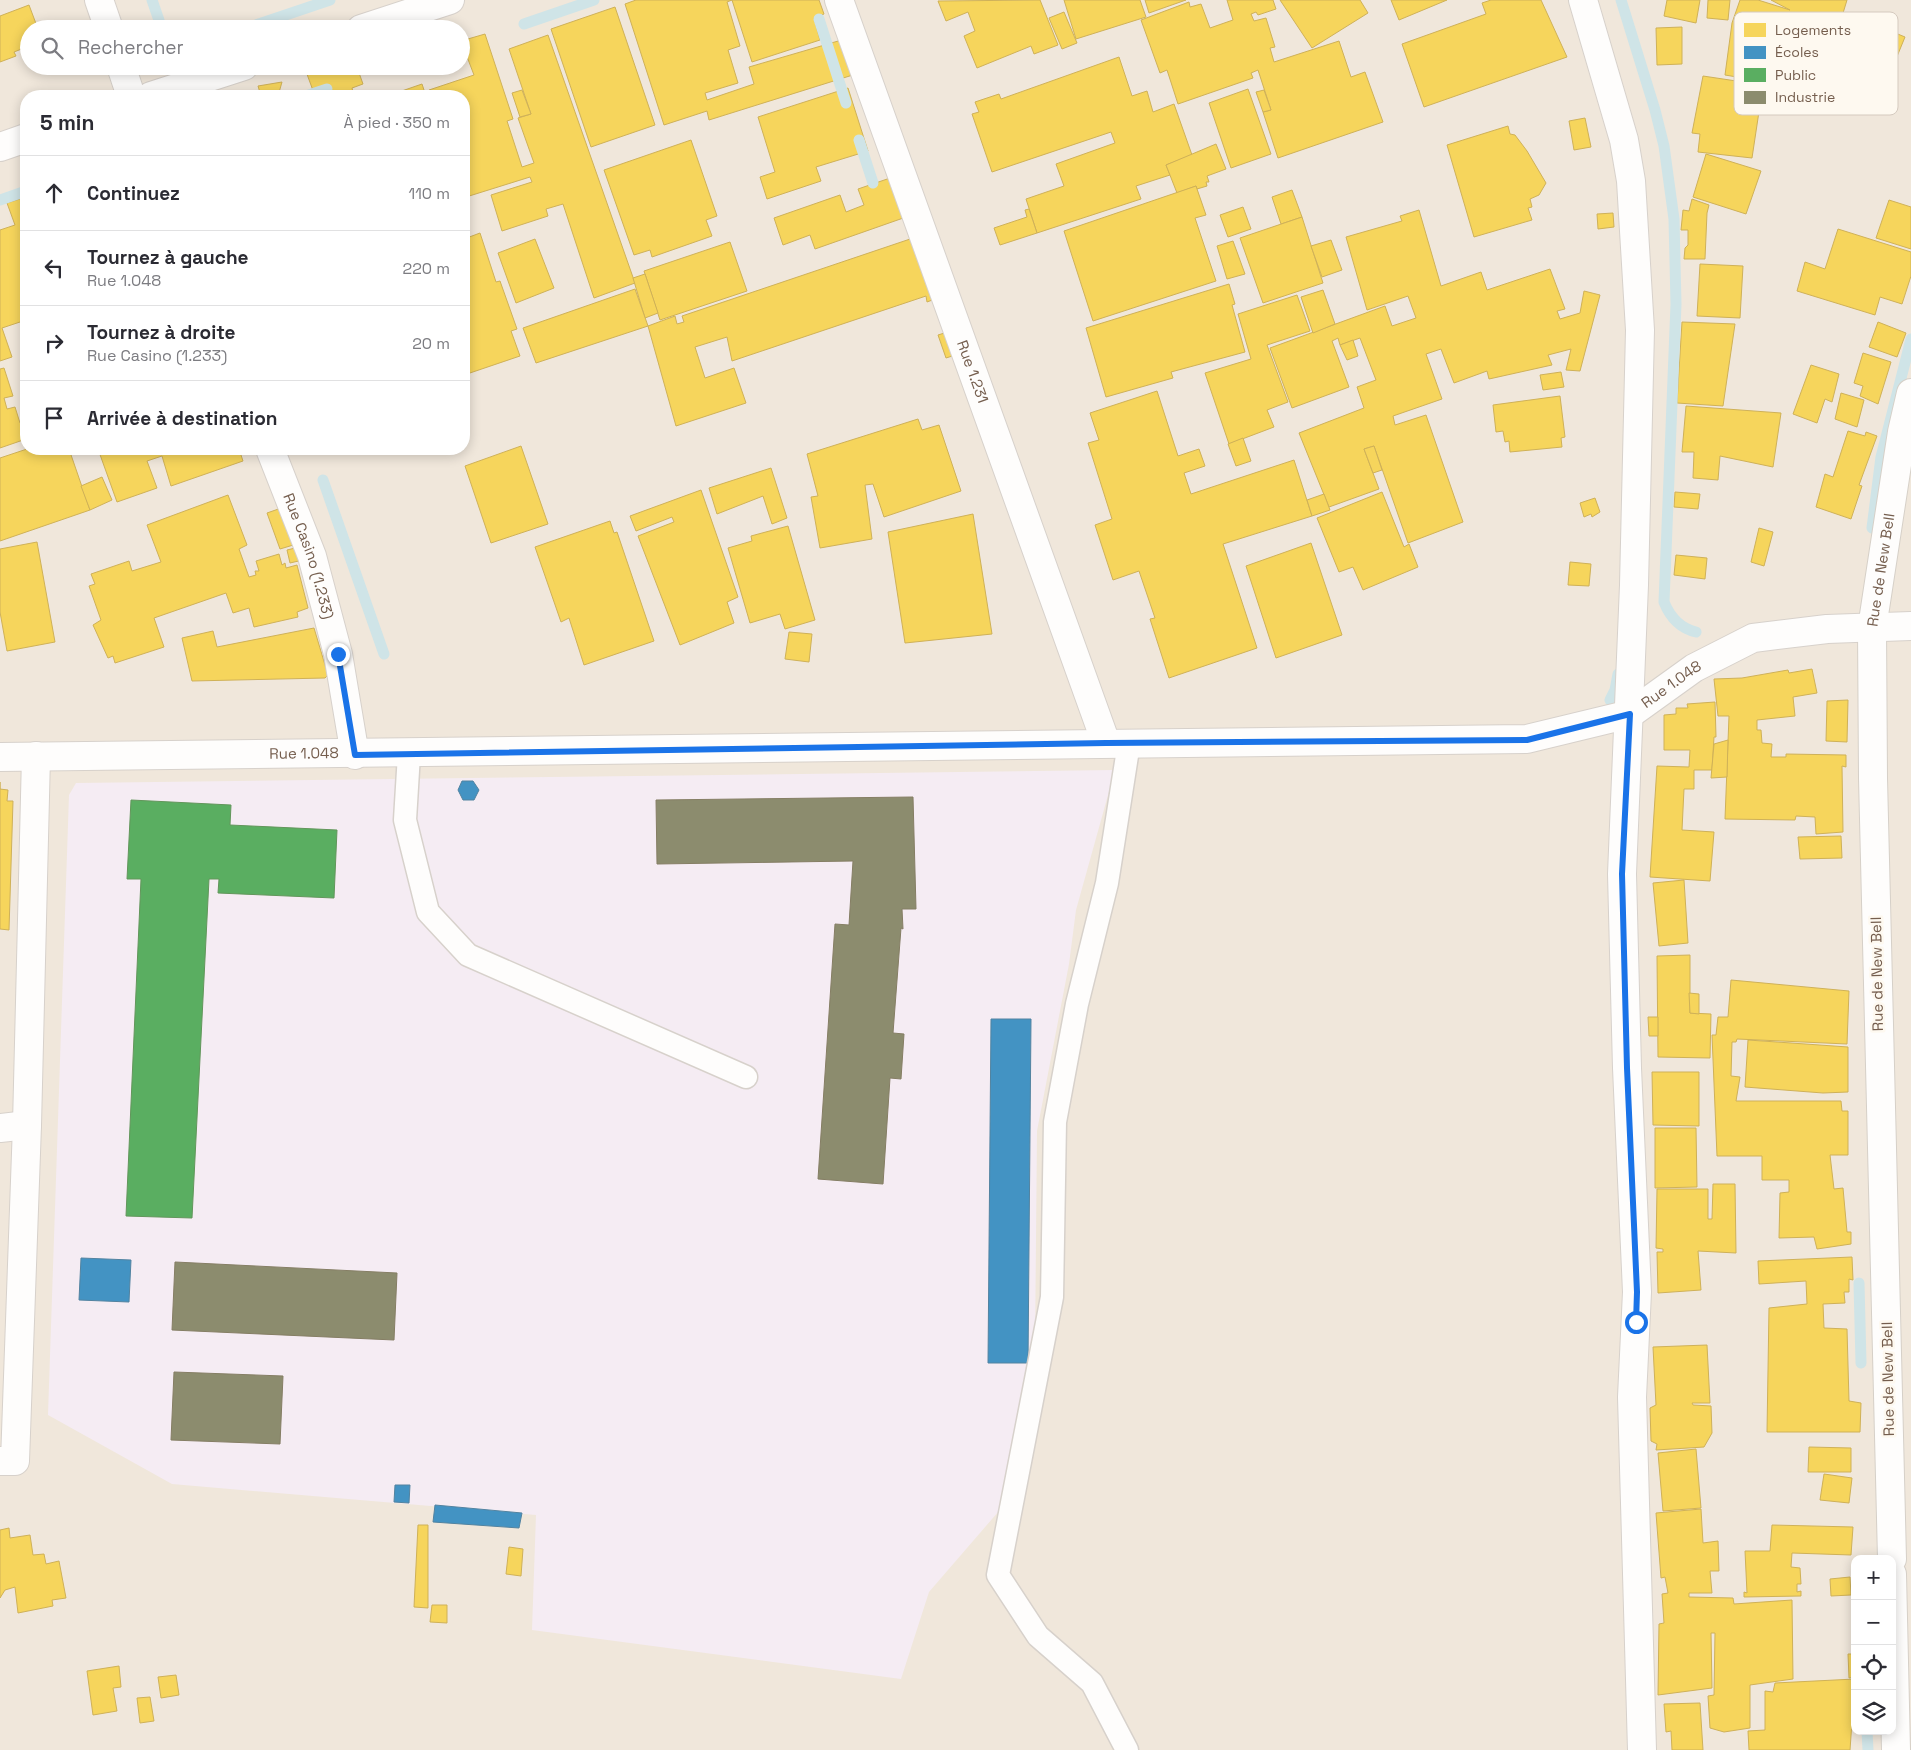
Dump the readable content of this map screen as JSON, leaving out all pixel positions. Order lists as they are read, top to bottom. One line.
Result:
{"streets":{"street":["Rue 1.231","Rue Casino (1.233)","Rue de New Bell","Rue 1.048"]},"crossings":[["Rue 1.231","Rue 1.048"],["Rue Casino (1.233)","Rue 1.048"],["Rue de New Bell","Rue 1.048"]],"legend":["Logements","Écoles","Public","Industrie"],"page":{"search":"Rechercher","heading":["5 min","À pied · 350 m"],"list":[["Continuez","110 m"],["Tournez à gauche","Rue 1.048","220 m"],["Tournez à droite","Rue Casino (1.233)","20 m"],"Arrivée à destination"],"map_buttons":["+","−"]}}
